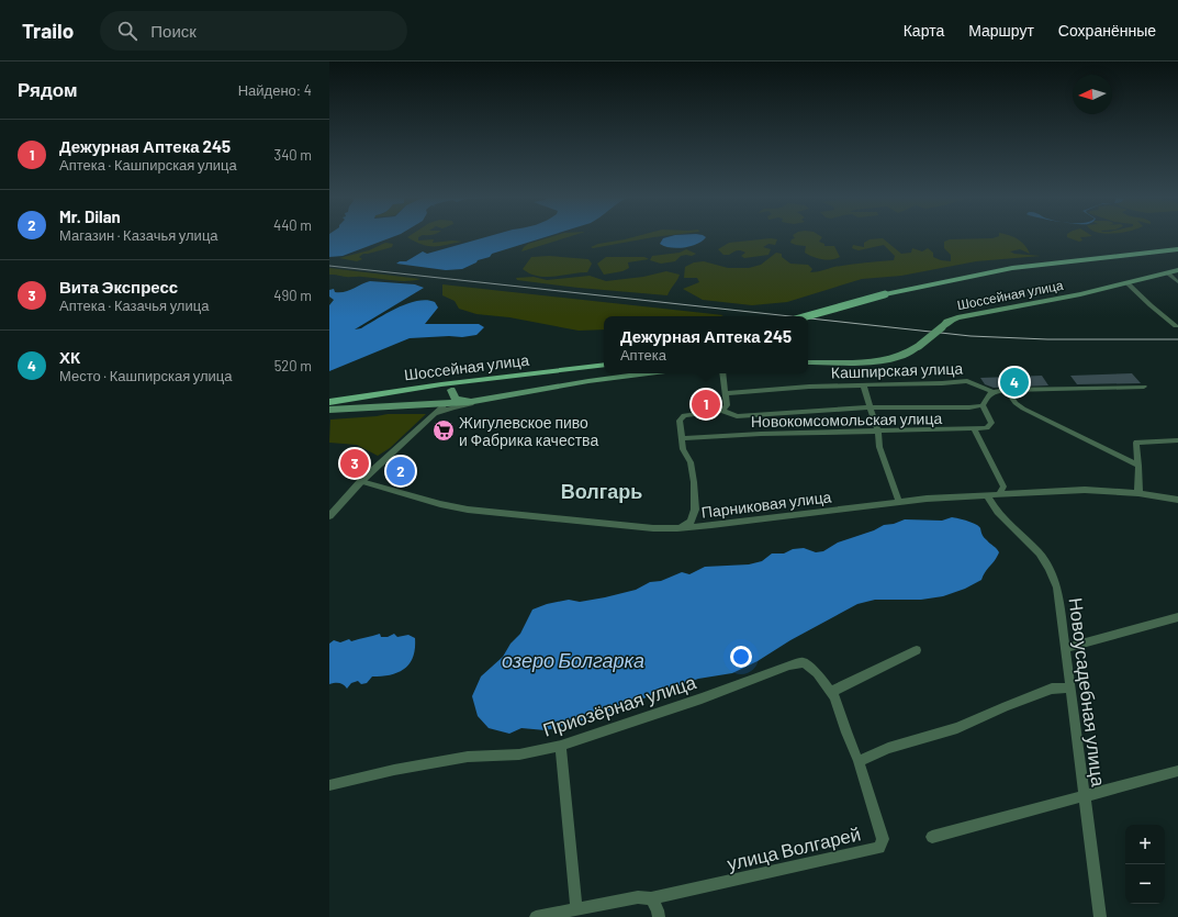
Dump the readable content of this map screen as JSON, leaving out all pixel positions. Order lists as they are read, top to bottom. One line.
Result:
{"streets":{"main road":["Шоссейная улица"],"street":["Кашпирская улица","Новокомсомольская улица","Парниковая улица","Новоусадебная улица","Приозёрная улица","улица Волгарей"]},"crossings":[["Парниковая улица","Новоусадебная улица"],["Приозёрная улица","улица Волгарей"]],"districts":["Волгарь"],"water":["озеро Болгарка"],"places":{"supermarket":["Жигулевское пиво и Фабрика качества"]},"north":"left","page":{"header":"Trailo","search":"Поиск","nav":["Карта","Маршрут","Сохранённые"],"heading":["Рядом","Найдено: 4"],"list":[{"mark":"1","name":"Дежурная Аптека 245","note":"Аптека · Кашпирская улица","value":"340 m"},{"mark":"2","name":"Mr. Dilan","note":"Магазин · Казачья улица","value":"440 m"},{"mark":"3","name":"Вита Экспресс","note":"Аптека · Казачья улица","value":"490 m"},{"mark":"4","name":"ХК","note":"Место · Кашпирская улица","value":"520 m"}],"popup":["Дежурная Аптека 245","Аптека"],"pins":["4","1","3","2"],"map_buttons":["+","−"]}}
